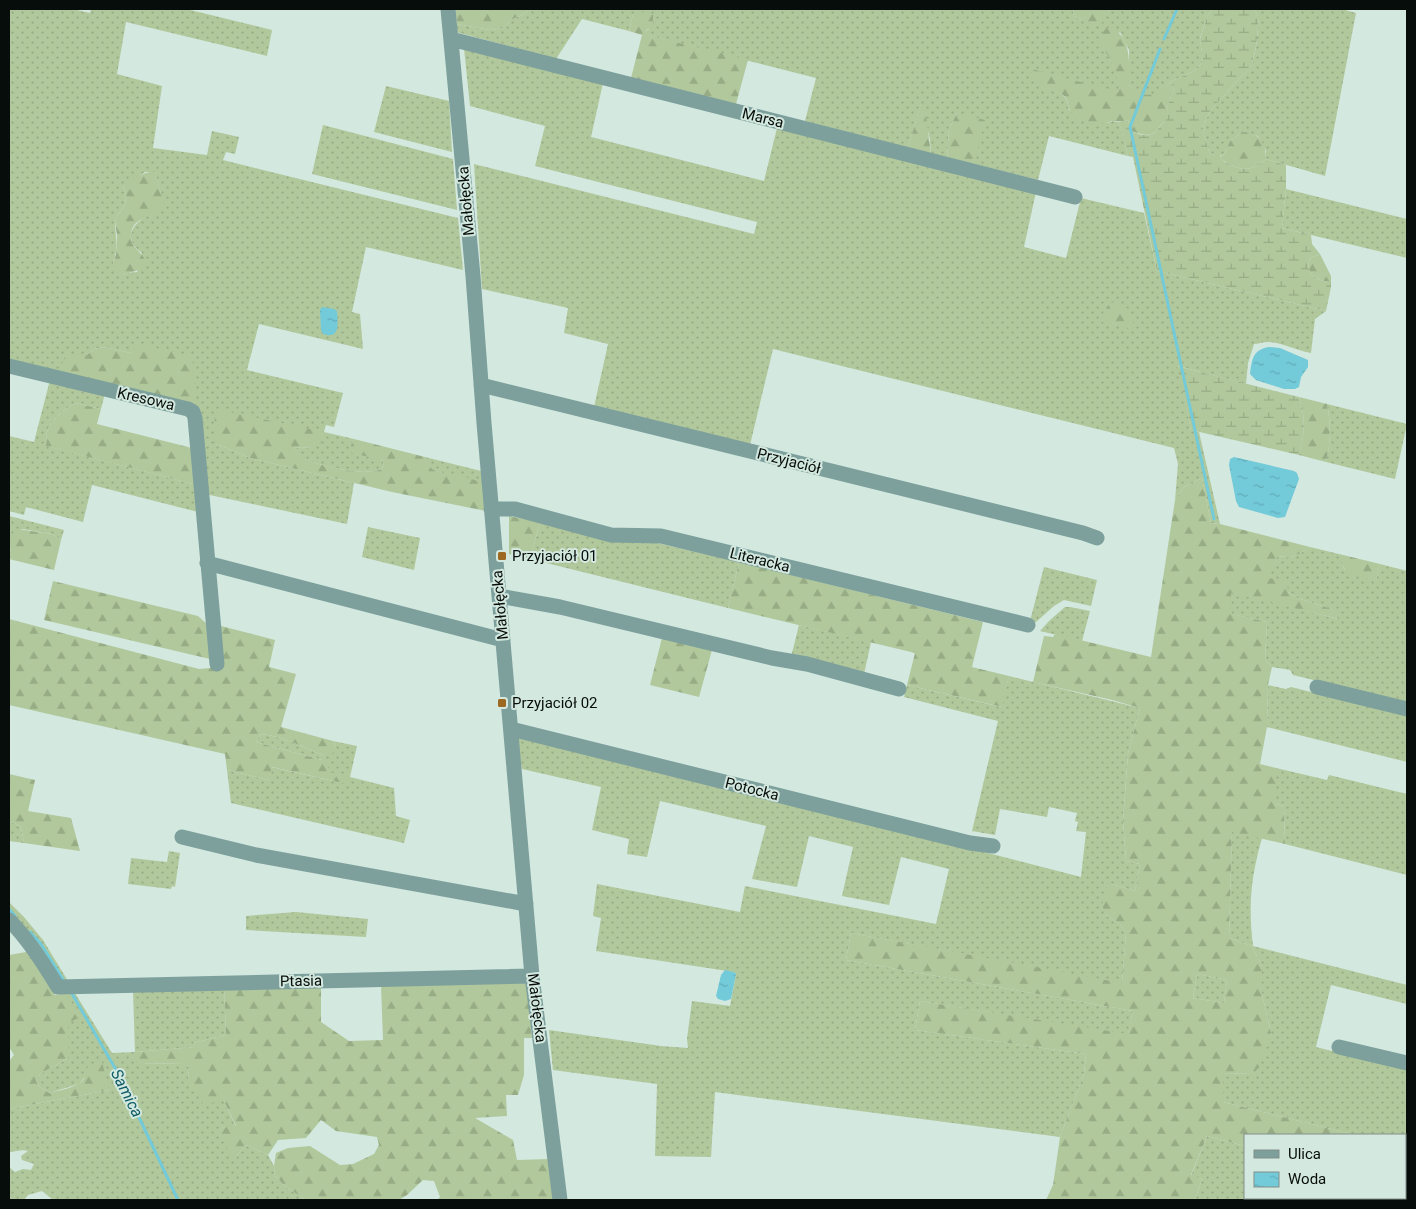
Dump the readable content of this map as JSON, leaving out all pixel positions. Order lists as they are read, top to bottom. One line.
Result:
{"streets":{"street":["Marsa","Małołęcka","Kresowa","Przyjaciół","Literacka","Potocka","Ptasia"]},"crossings":[["Marsa","Małołęcka"],["Małołęcka","Przyjaciół"],["Małołęcka","Literacka"],["Małołęcka","Potocka"],["Małołęcka","Ptasia"]],"water":["Samica"],"places":{"transit":["Przyjaciół 01","Przyjaciół 02"]},"legend":["Ulica","Woda"]}
